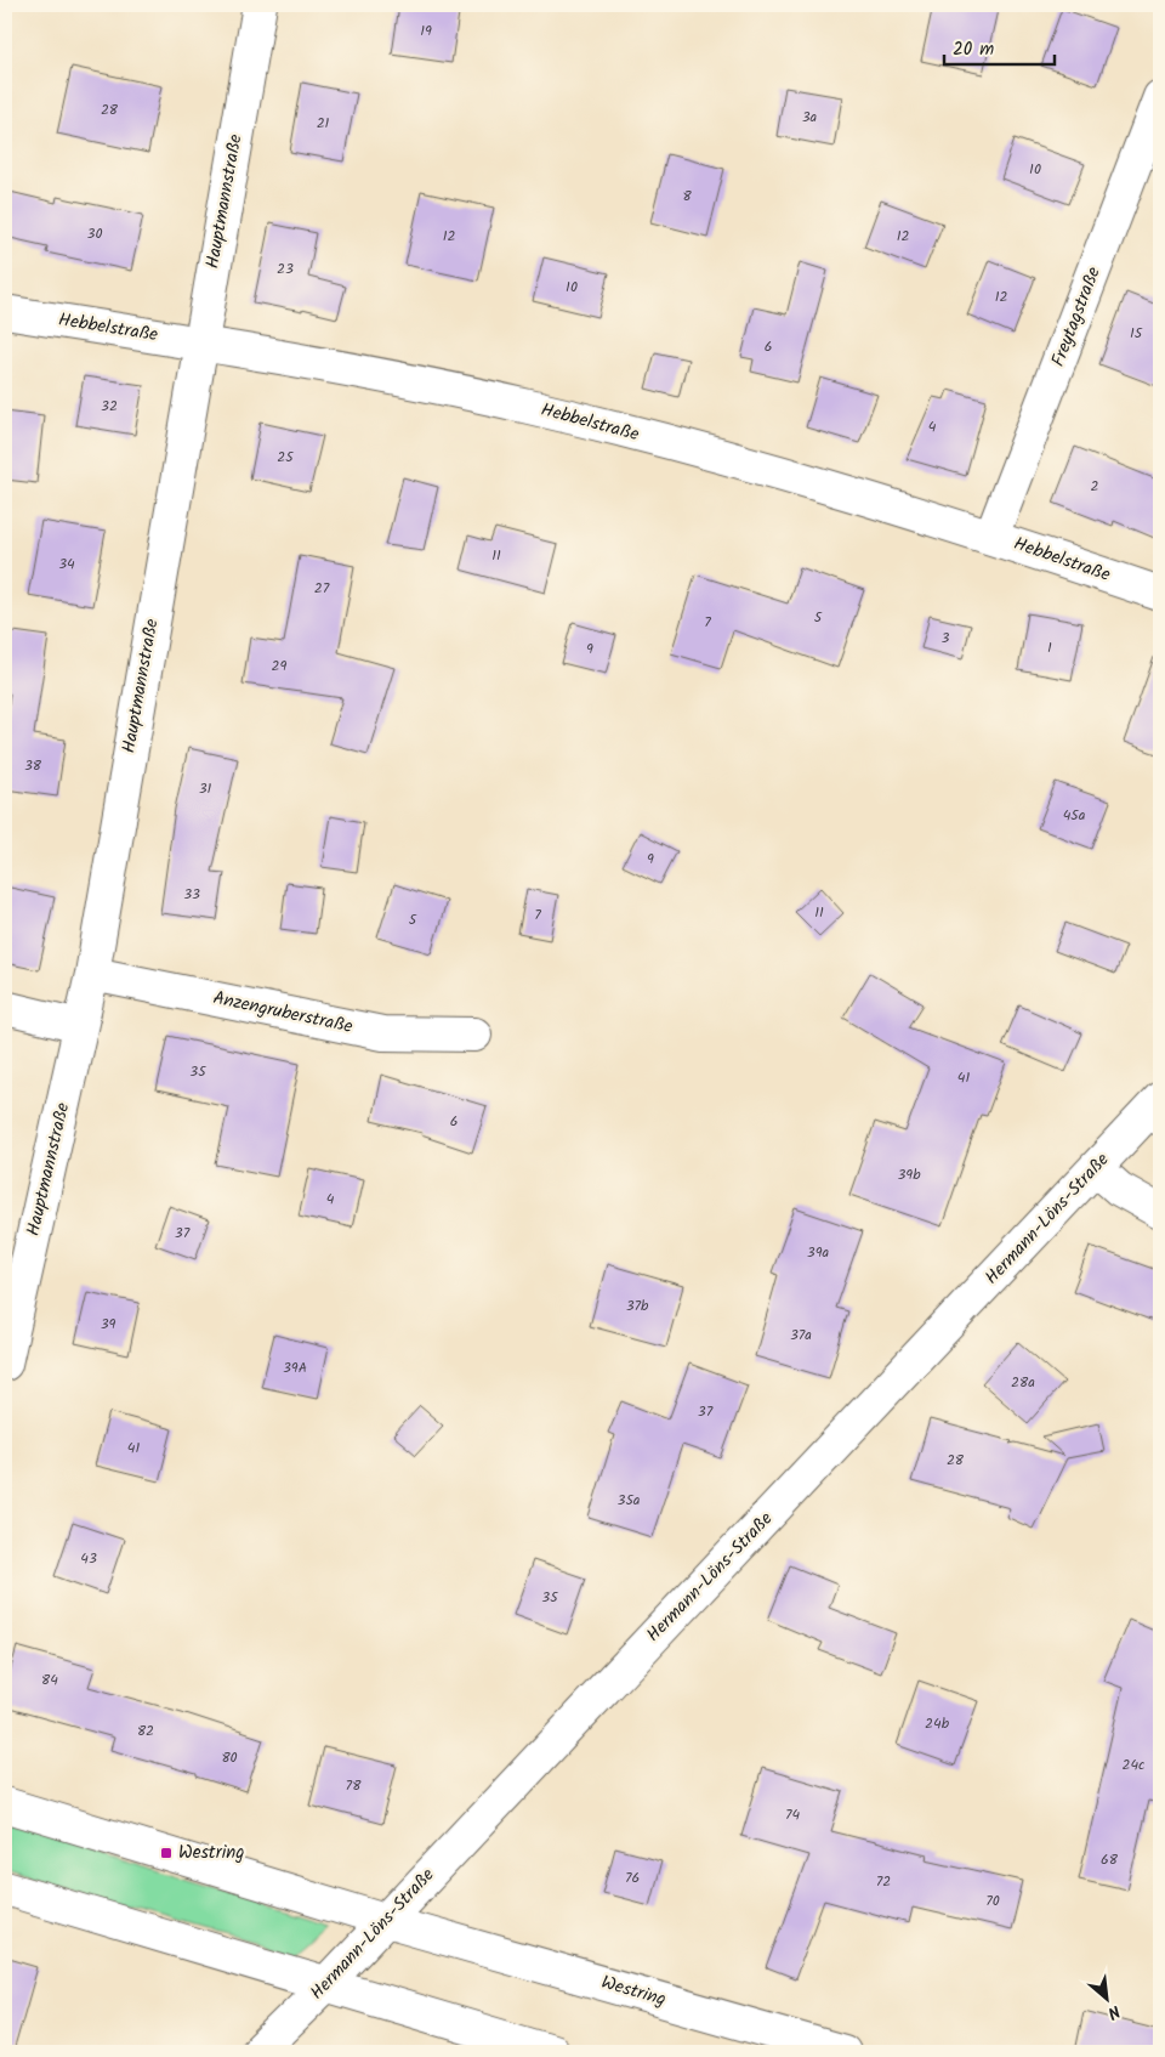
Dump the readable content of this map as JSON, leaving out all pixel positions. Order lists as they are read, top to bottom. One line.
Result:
{"streets":{"street":["Hauptmannstraße","Freytagstraße","Hebbelstraße","Anzengruberstraße","Hermann-Löns-Straße","Westring"]},"crossings":[["Hauptmannstraße","Hebbelstraße"],["Hauptmannstraße","Anzengruberstraße"],["Freytagstraße","Hebbelstraße"],["Hermann-Löns-Straße","Westring"]],"places":{"transit":["Westring"]},"house_numbers":["19","28","3a","21","10","8","30","12","12","23","10","12","15","6","32","4","25","2","11","34","27","5","7","3","1","9","29","38","31","45a","9","33","11","7","5","35","41","6","39b","4","37","39a","37b","39","37a","39A","28a","37","41","28","35a","43","35","84","24b","82","80","24c","78","74","68","76","72","70"],"scale_bar":"20 m","north":"bottom right"}
